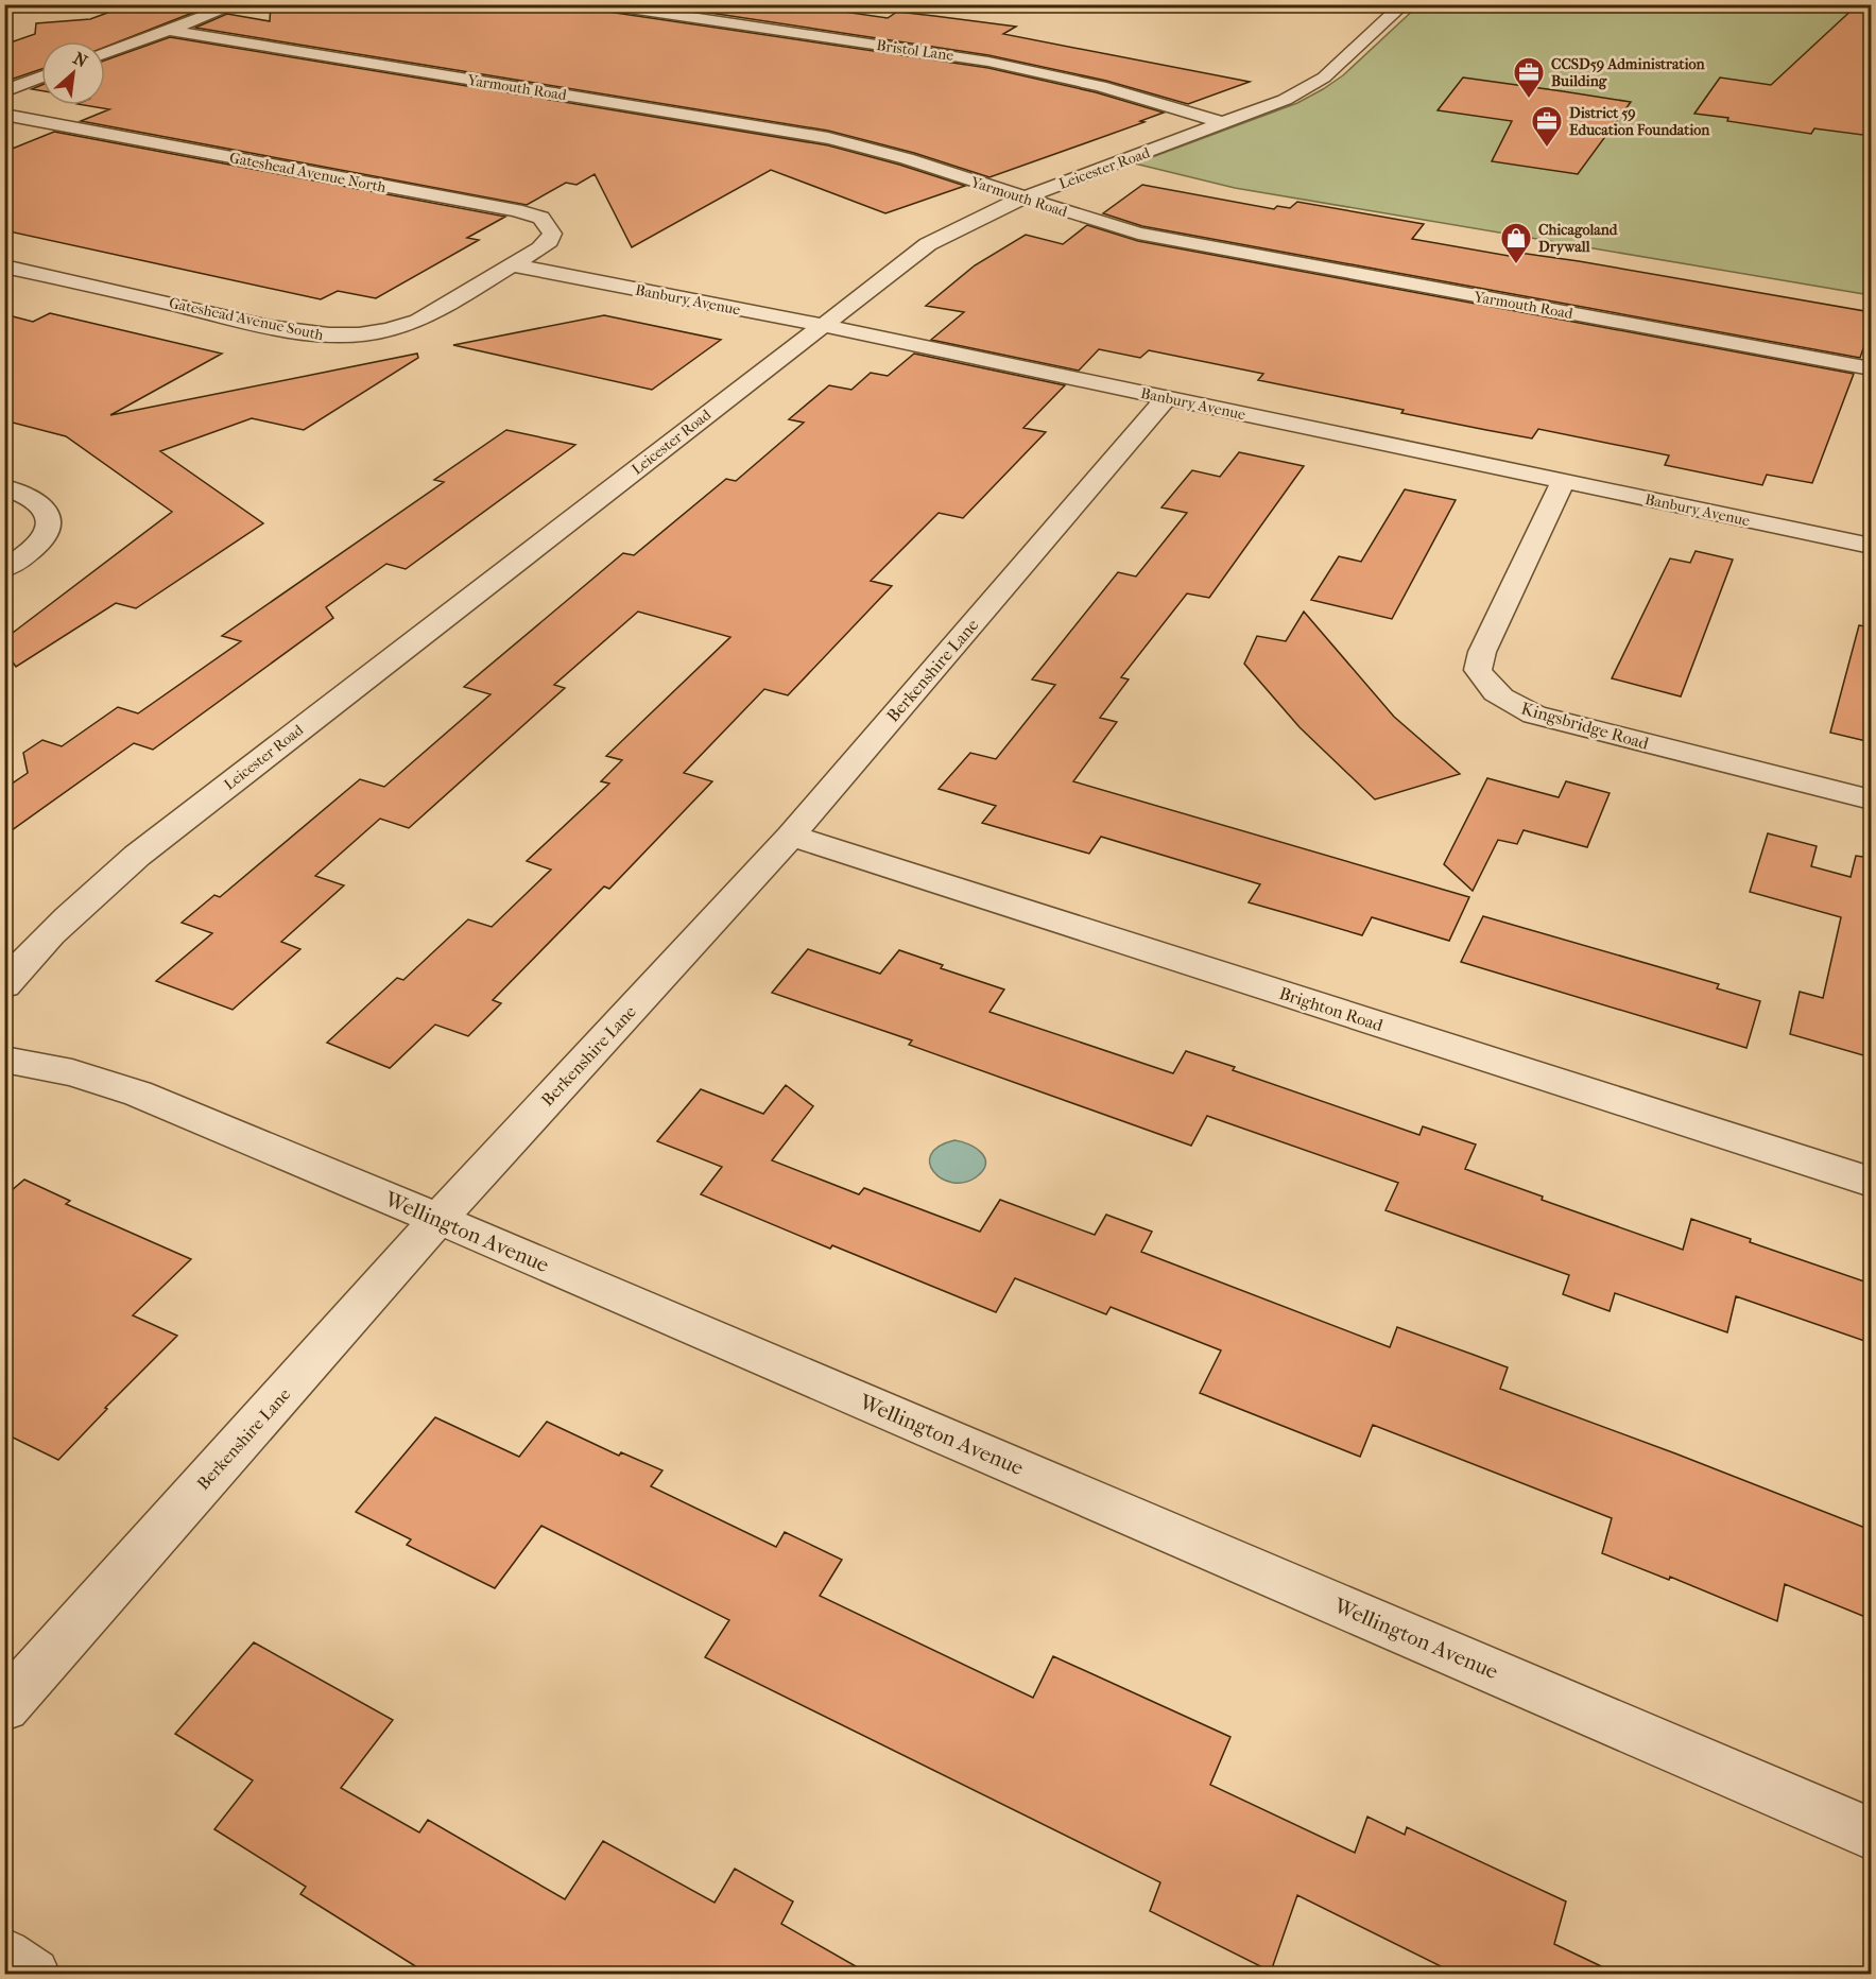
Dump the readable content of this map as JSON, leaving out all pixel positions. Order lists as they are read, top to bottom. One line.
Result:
{"streets":{"street":["Bristol Lane","Yarmouth Road","Leicester Road","Gateshead Avenue North","Banbury Avenue","Gateshead Avenue South","Berkenshire Lane","Kingsbridge Road","Brighton Road","Wellington Avenue"]},"crossings":[["Bristol Lane","Leicester Road"],["Yarmouth Road","Leicester Road"],["Leicester Road","Banbury Avenue"],["Gateshead Avenue North","Banbury Avenue"],["Gateshead Avenue North","Gateshead Avenue South"],["Banbury Avenue","Gateshead Avenue South"],["Banbury Avenue","Berkenshire Lane"],["Banbury Avenue","Kingsbridge Road"],["Berkenshire Lane","Brighton Road"],["Berkenshire Lane","Wellington Avenue"]],"places":{"office":["CCSD59 Administration Building","District 59 Education Foundation"],"shop":["Chicagoland Drywall"]},"north":"top right"}
